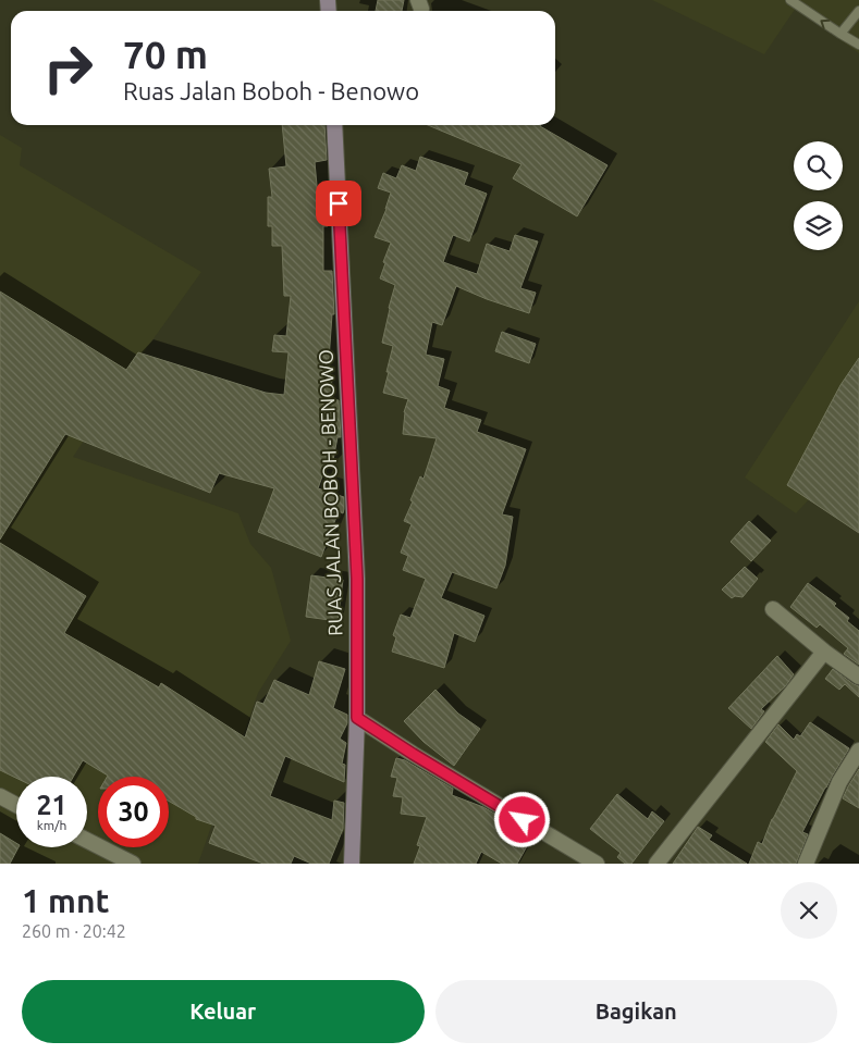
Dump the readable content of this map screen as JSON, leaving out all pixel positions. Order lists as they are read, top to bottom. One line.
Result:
{"streets":{"main road":["RUAS JALAN BOBOH - BENOWO"]},"page":{"turn":["70 m","Ruas Jalan Boboh - Benowo"],"speed":"21 km/h","limit":"30","heading":["1 mnt","260 m · 20:42"],"buttons":["Keluar","Bagikan"]}}
